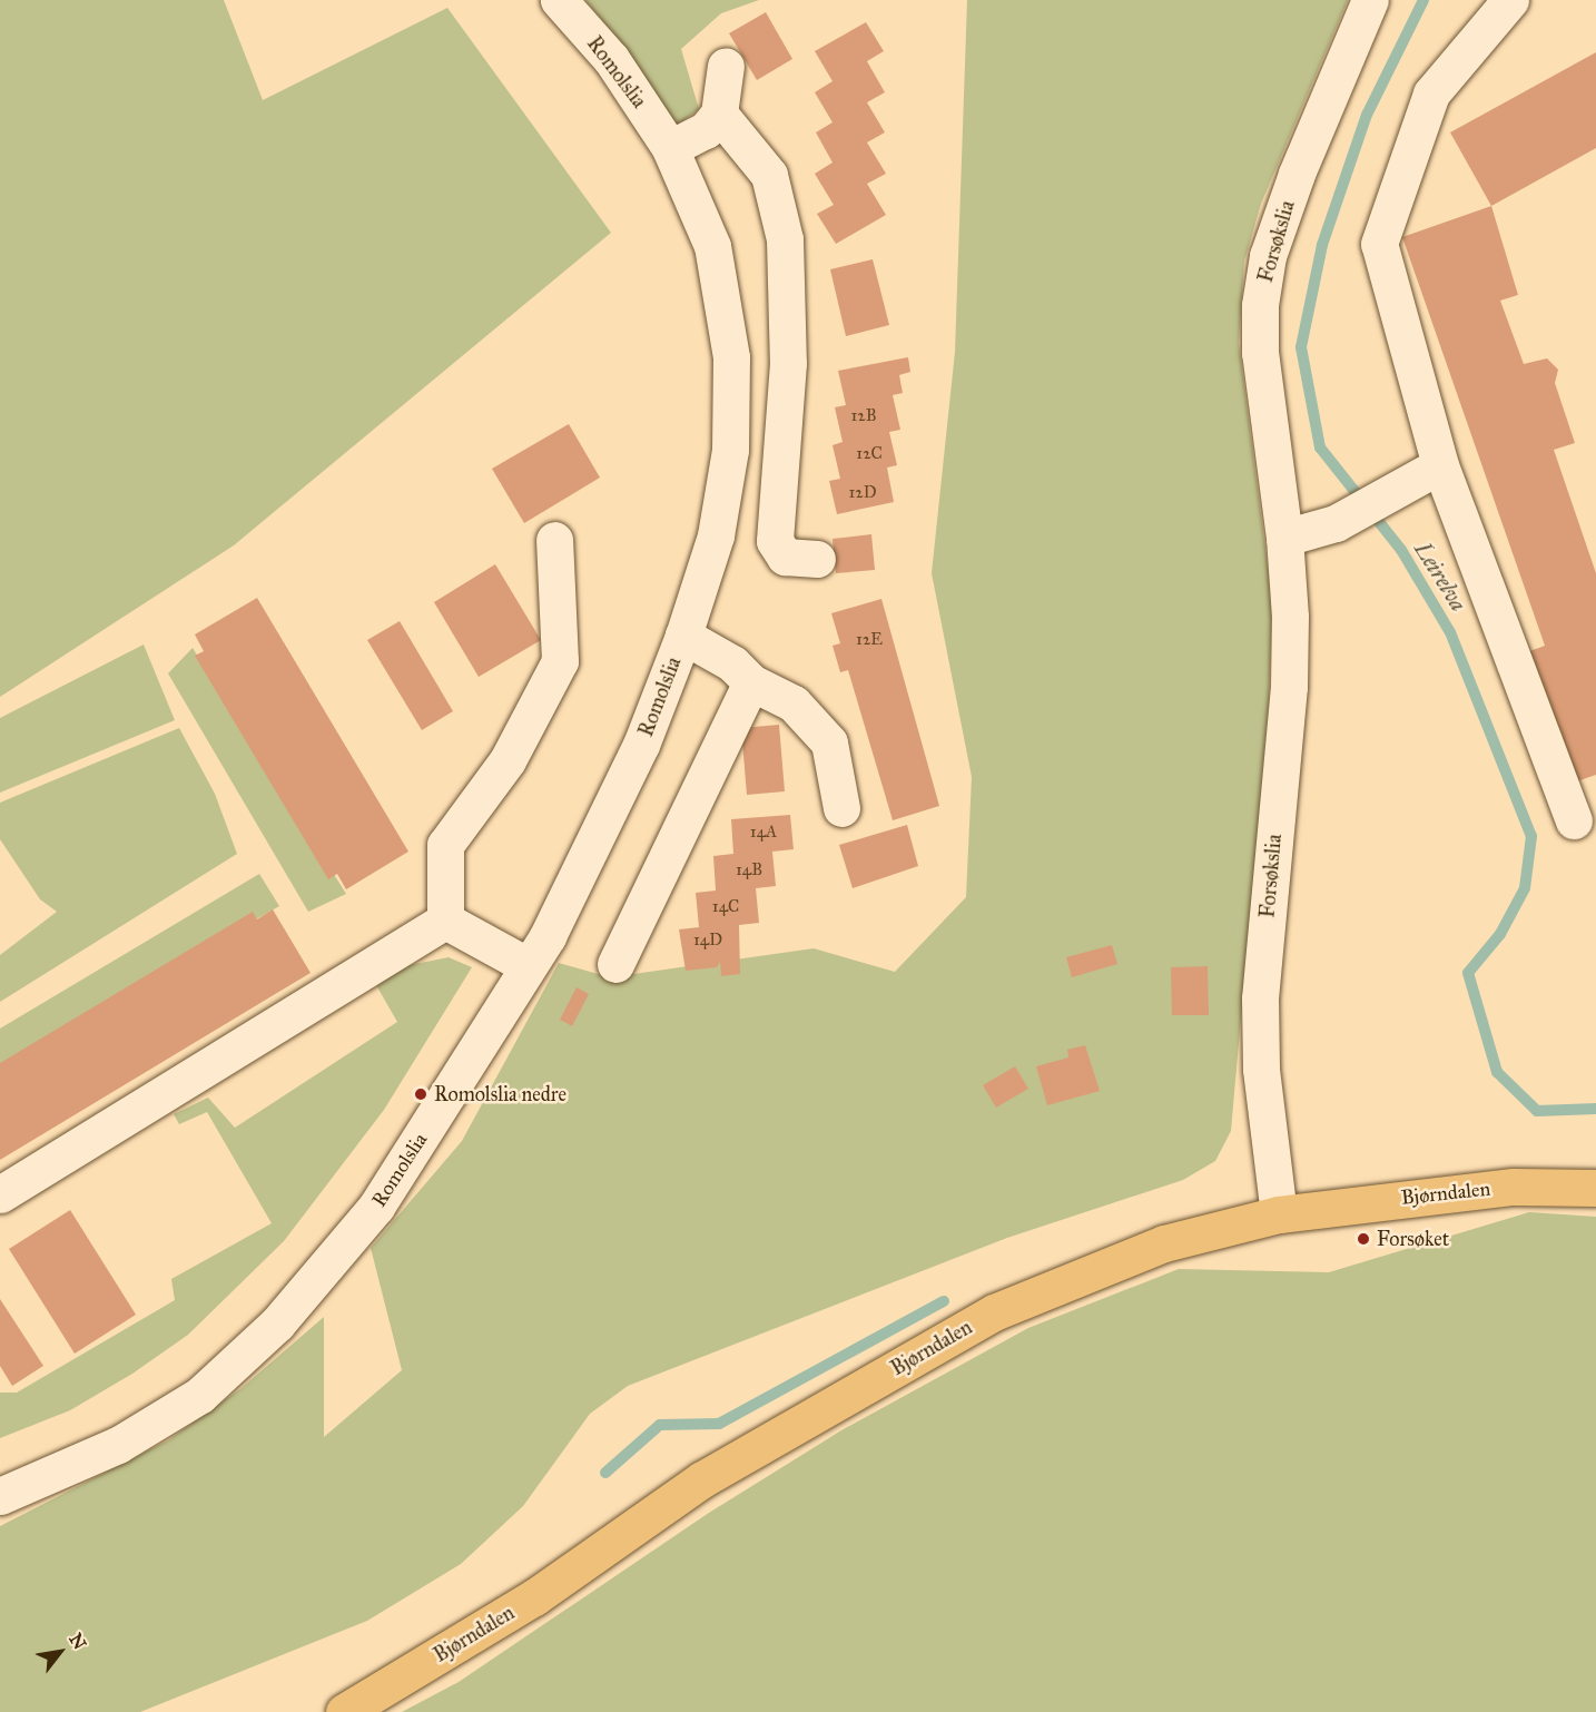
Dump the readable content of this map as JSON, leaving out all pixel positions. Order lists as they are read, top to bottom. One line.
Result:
{"streets":{"main road":["Bjørndalen"],"street":["Romolslia","Forsøkslia"]},"crossings":[["Forsøkslia","Bjørndalen"]],"water":["Leirelva"],"places":["Romolslia nedre","Forsøket"],"house_numbers":["12B","12C","12D","12E","14A","14B","14C","14D"],"north":"top right"}
